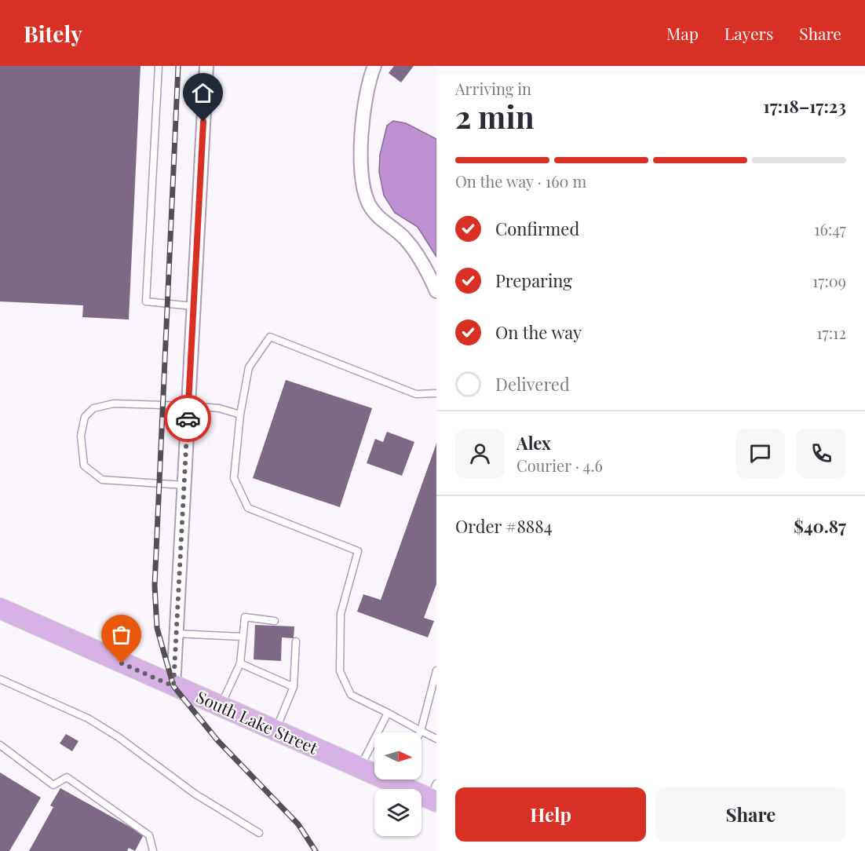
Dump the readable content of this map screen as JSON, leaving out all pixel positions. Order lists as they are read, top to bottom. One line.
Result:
{"streets":{"main road":["South Lake Street"]},"north":"right","page":{"header":"Bitely","nav":["Map","Layers","Share"],"heading":["2 min","Arriving in","17:18–17:23"],"panel":["Alex","Courier · 4.6","Order #8884","$40.87"],"bar":"On the way · 160 m","list":[["Confirmed","16:47"],["Preparing","17:09"],["On the way","17:12"],"Delivered"],"buttons":["Help","Share"]}}
